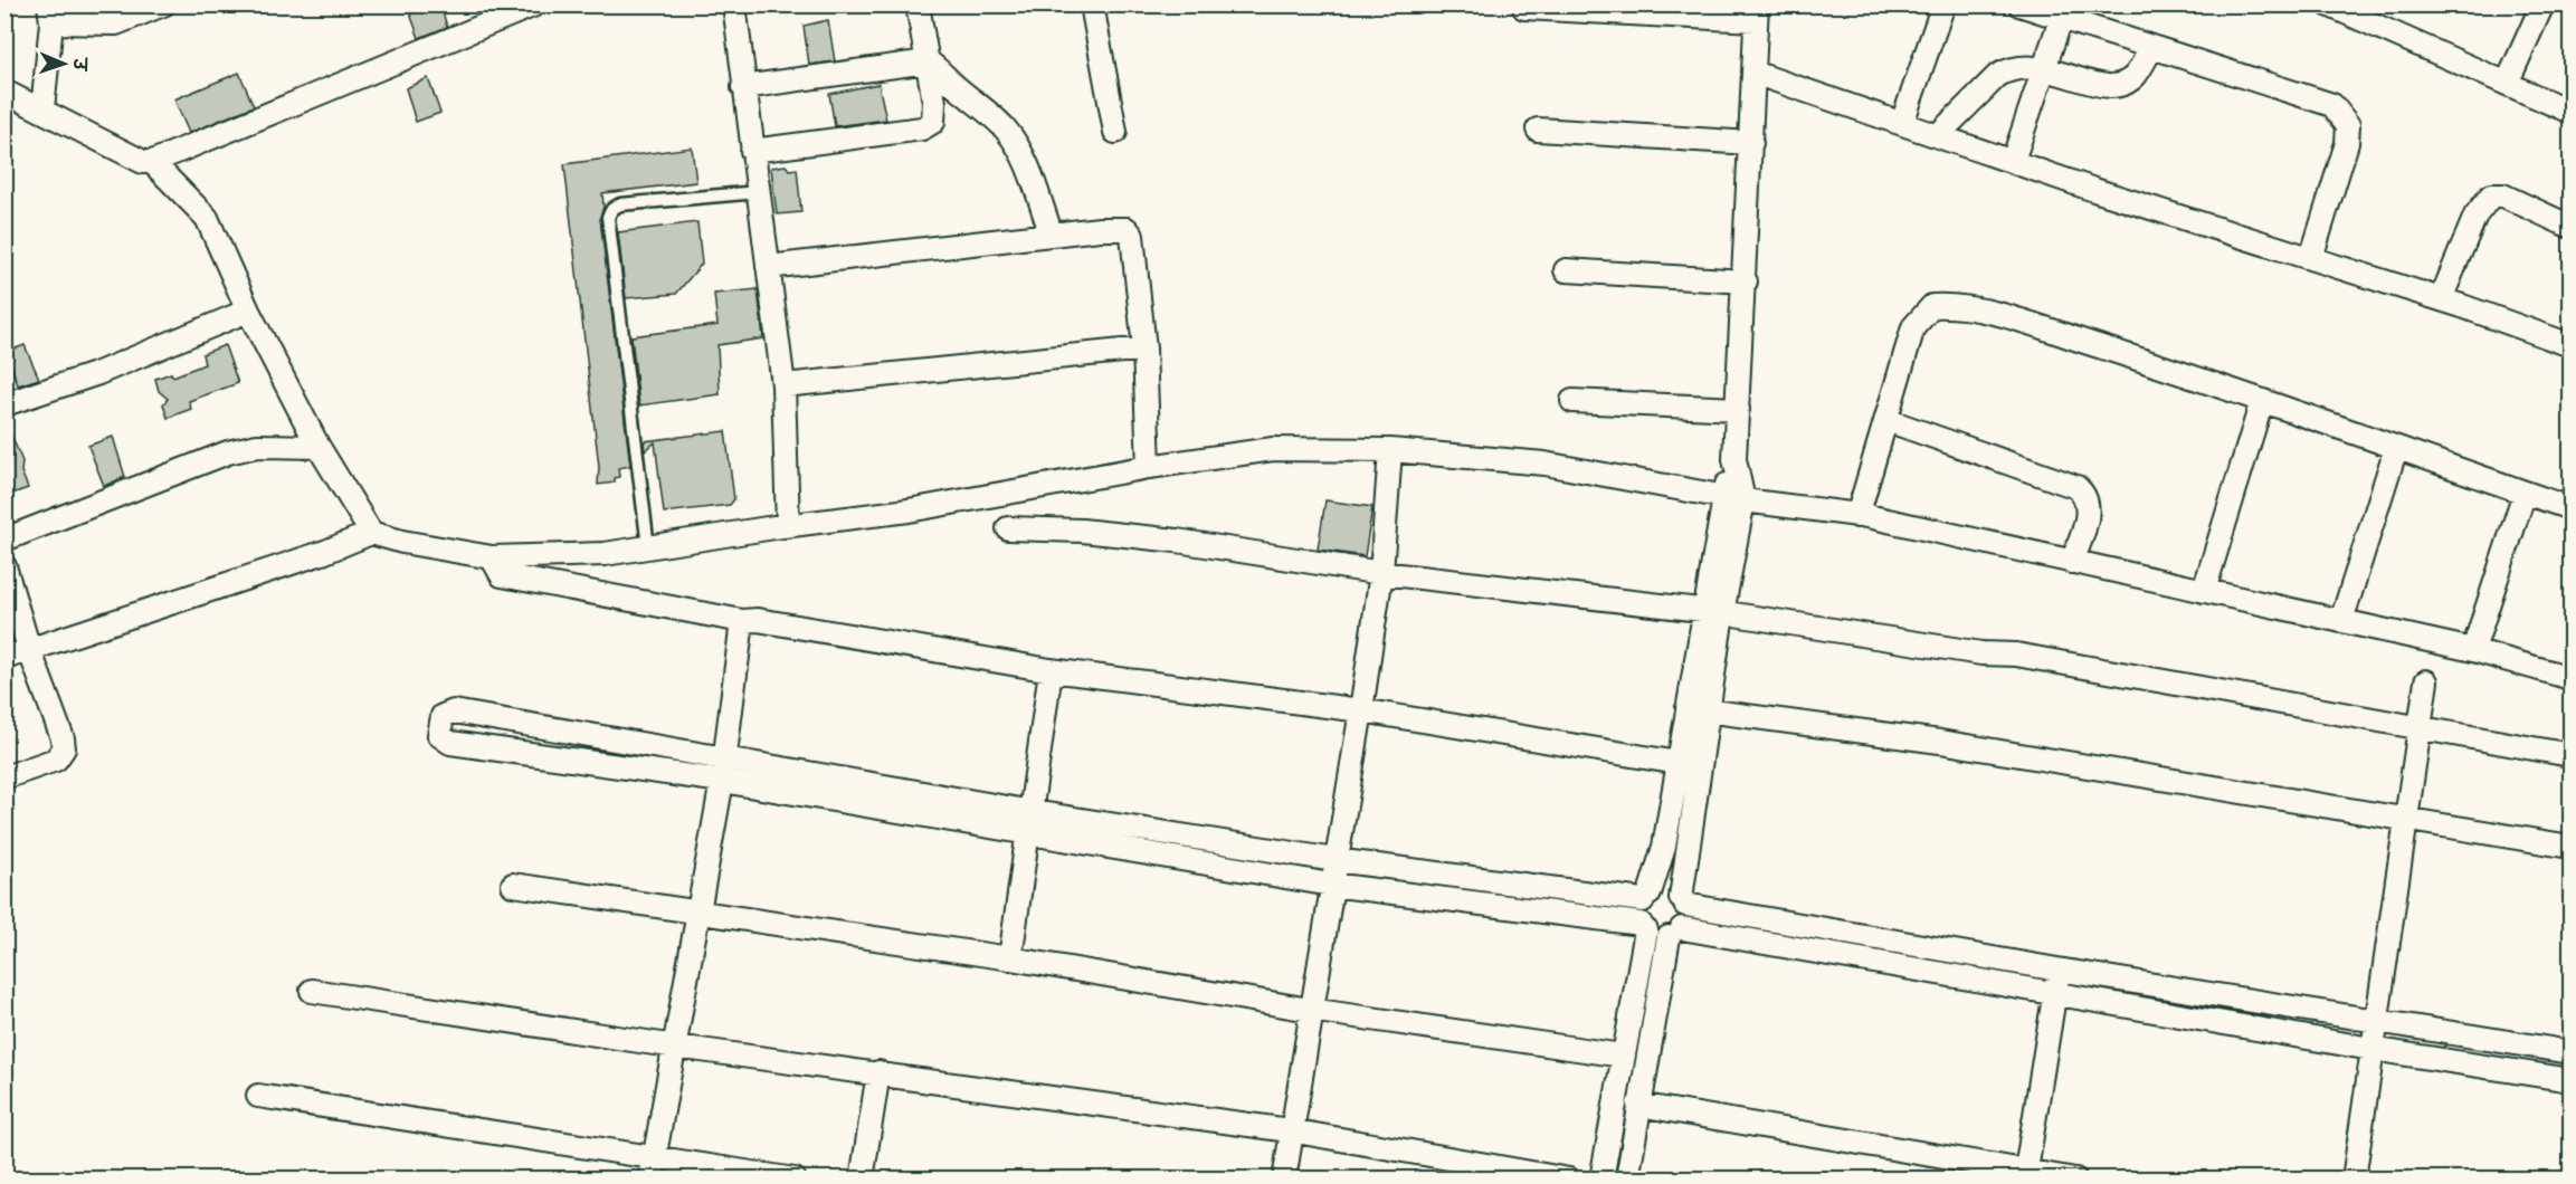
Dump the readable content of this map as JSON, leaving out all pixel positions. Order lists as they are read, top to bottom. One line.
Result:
{"north":"right"}
